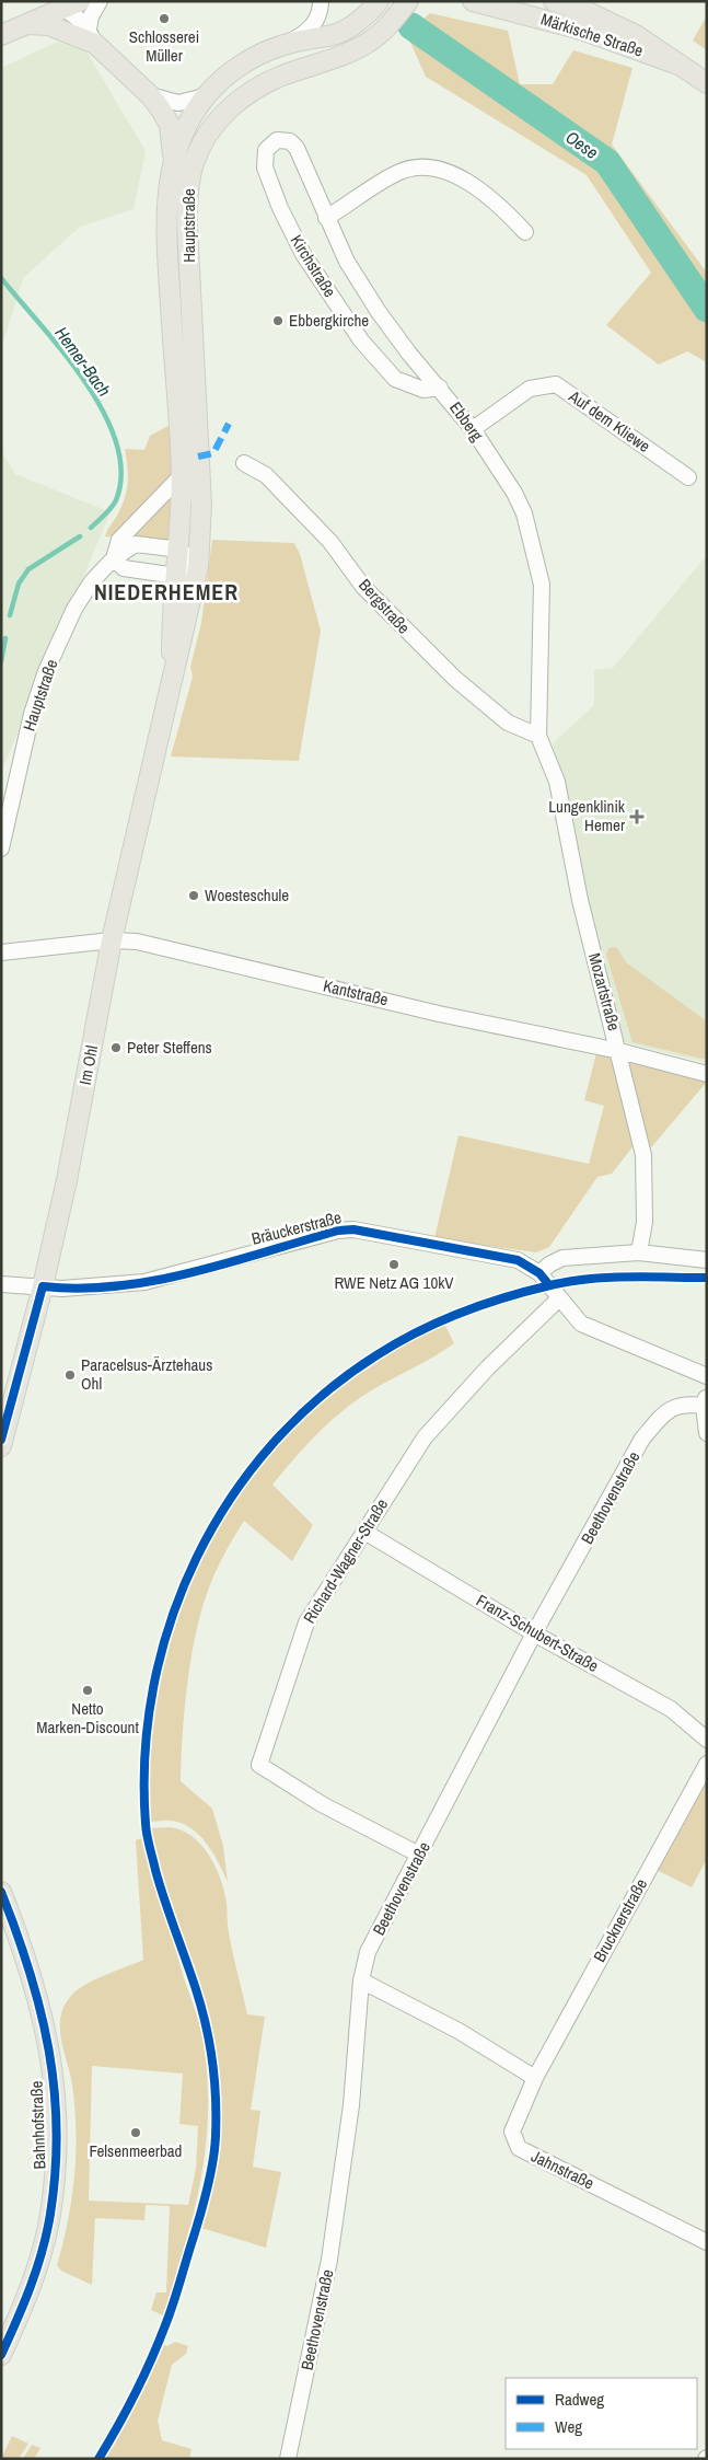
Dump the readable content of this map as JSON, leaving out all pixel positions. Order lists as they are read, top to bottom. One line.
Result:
{"streets":{"main road":["Märkische Straße","Hauptstraße","Im Ohl","Bahnhofstraße"],"street":["Kirchstraße","Ebberg","Auf dem Kliewe","Bergstraße","Mozartstraße","Kantstraße","Bräuckerstraße","Beethovenstraße","Richard-Wagner-Straße","Franz-Schubert-Straße","Brucknerstraße","Jahnstraße"]},"crossings":[["Hauptstraße","Im Ohl"],["Kirchstraße","Ebberg"],["Ebberg","Auf dem Kliewe"],["Ebberg","Bergstraße"],["Ebberg","Mozartstraße"],["Bergstraße","Mozartstraße"],["Mozartstraße","Kantstraße"],["Kantstraße","Im Ohl"],["Im Ohl","Bräuckerstraße"],["Bräuckerstraße","Richard-Wagner-Straße"],["Beethovenstraße","Richard-Wagner-Straße"],["Beethovenstraße","Franz-Schubert-Straße"],["Richard-Wagner-Straße","Franz-Schubert-Straße"],["Brucknerstraße","Jahnstraße"]],"districts":["NIEDERHEMER"],"water":["Oese","Hemer-Bach"],"places":{"other":["Schlosserei Müller","Ebbergkirche","Woesteschule","Peter Steffens","RWE Netz AG 10kV","Paracelsus-Ärztehaus Ohl","Netto Marken-Discount","Felsenmeerbad"],"health":["Lungenklinik Hemer"]},"legend":["Radweg","Weg"]}
